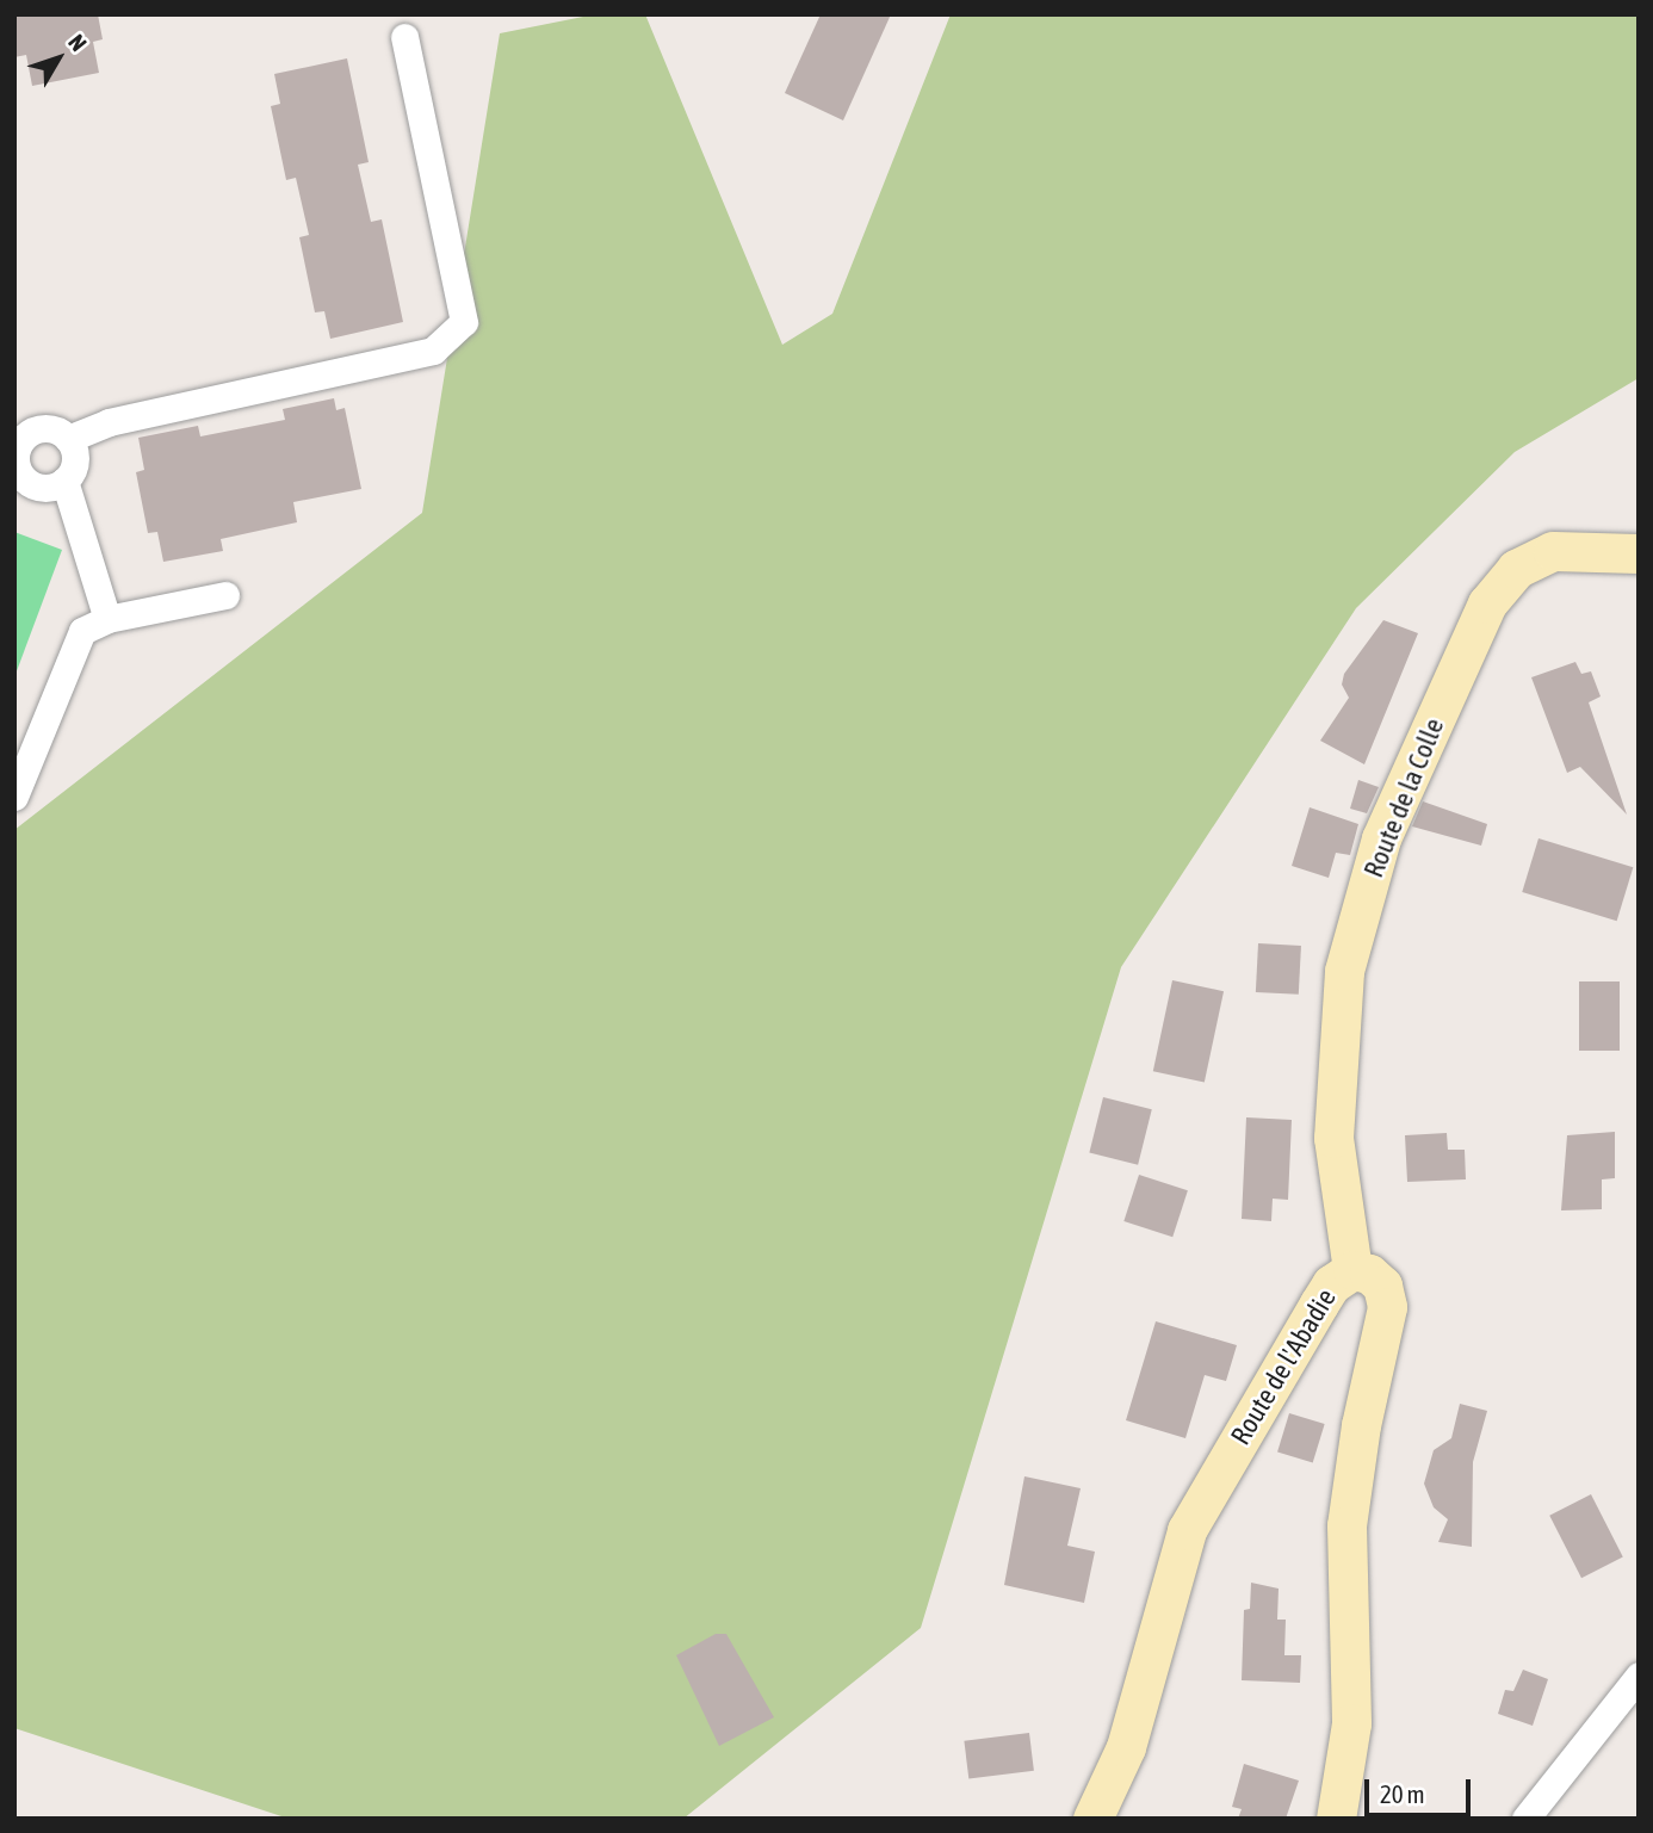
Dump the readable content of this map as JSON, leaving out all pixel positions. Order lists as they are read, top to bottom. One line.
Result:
{"streets":{"street":["Route de la Colle","Route de l'Abadie"]},"crossings":[["Route de la Colle","Route de l'Abadie"]],"scale_bar":"20 m","north":"top right"}
